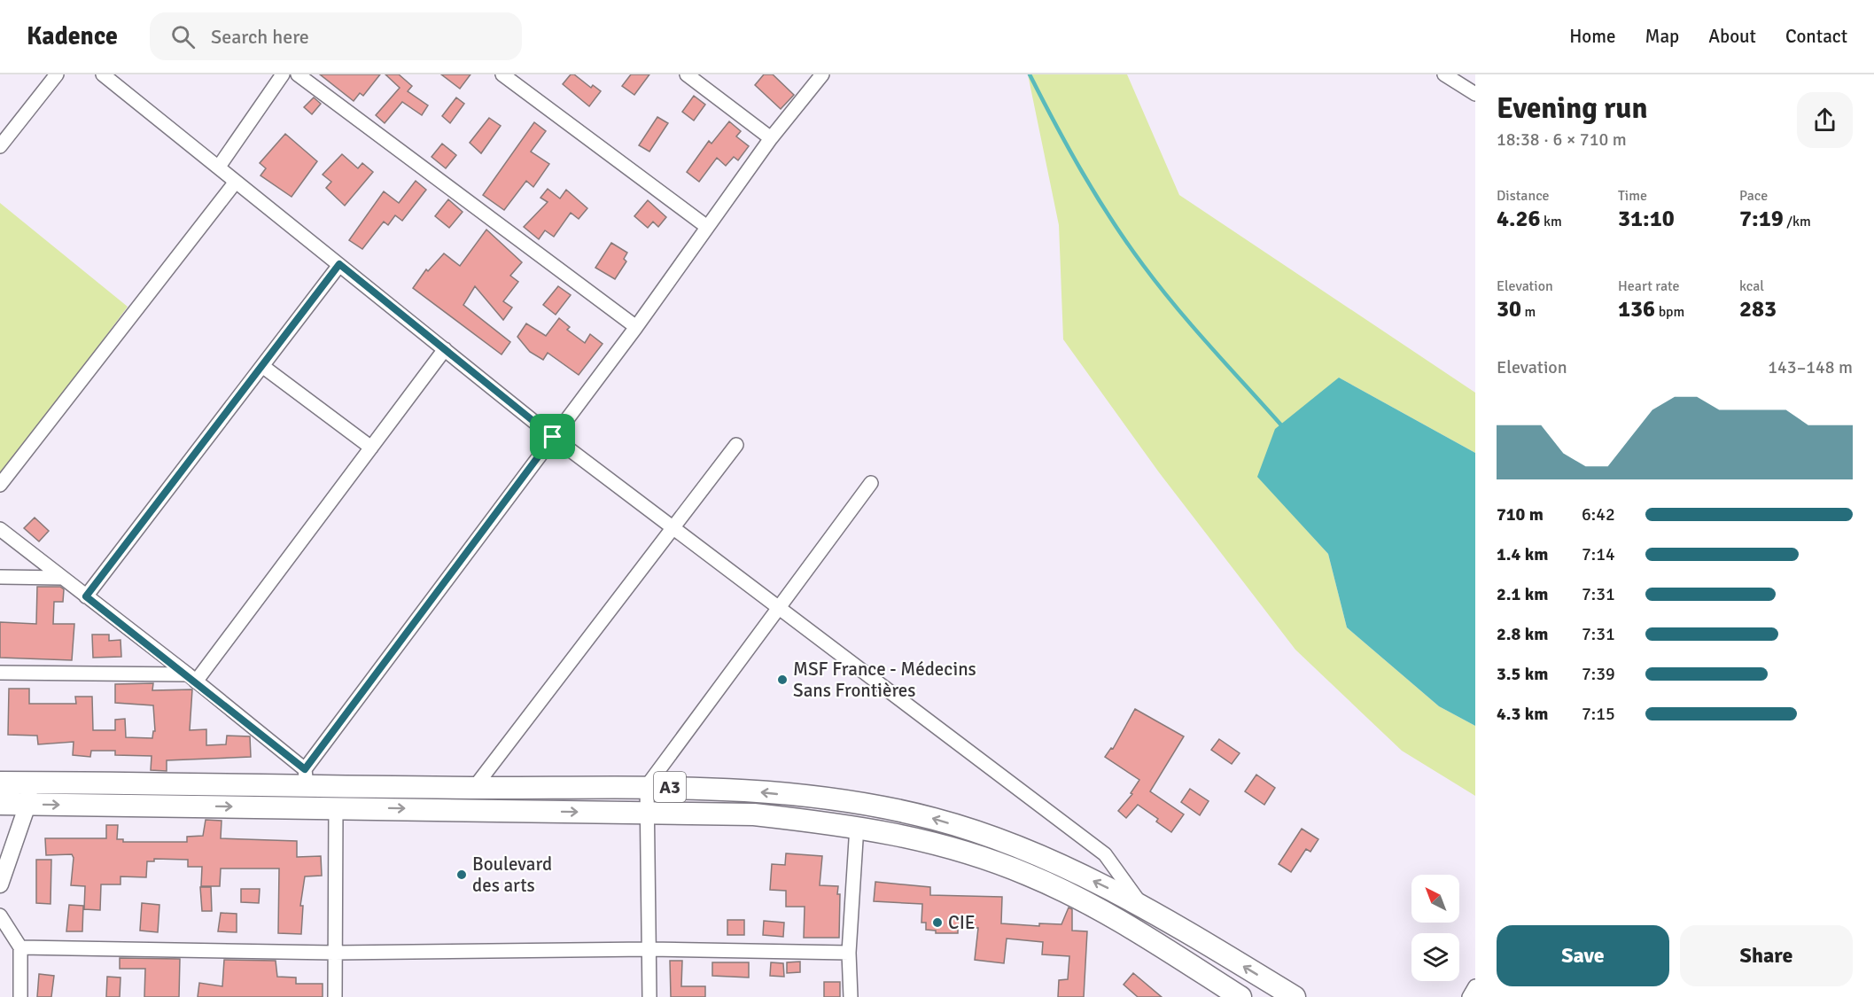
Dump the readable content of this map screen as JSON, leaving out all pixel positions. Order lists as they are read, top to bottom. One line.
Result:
{"streets":{"highway":["A3"]},"places":["MSF France - Médecins Sans Frontières","Boulevard des arts","CIE"],"north":"top left","page":{"header":"Kadence","search":"Search here","nav":["Home","Map","About","Contact"],"heading":["Evening run","18:38 · 6 × 710 m"],"stats":[["Distance","4.26 km"],["Time","31:10"],["Pace","7:19 /km"],["Elevation","30 m"],["Heart rate","136 bpm"],["kcal","283"]],"chart":["Elevation","143–148 m"],"list":[{"name":"710 m","note":"6:42"},{"name":"1.4 km","note":"7:14"},{"name":"2.1 km","note":"7:31"},{"name":"2.8 km","note":"7:31"},{"name":"3.5 km","note":"7:39"},{"name":"4.3 km","note":"7:15"}],"buttons":["Save","Share"]}}
